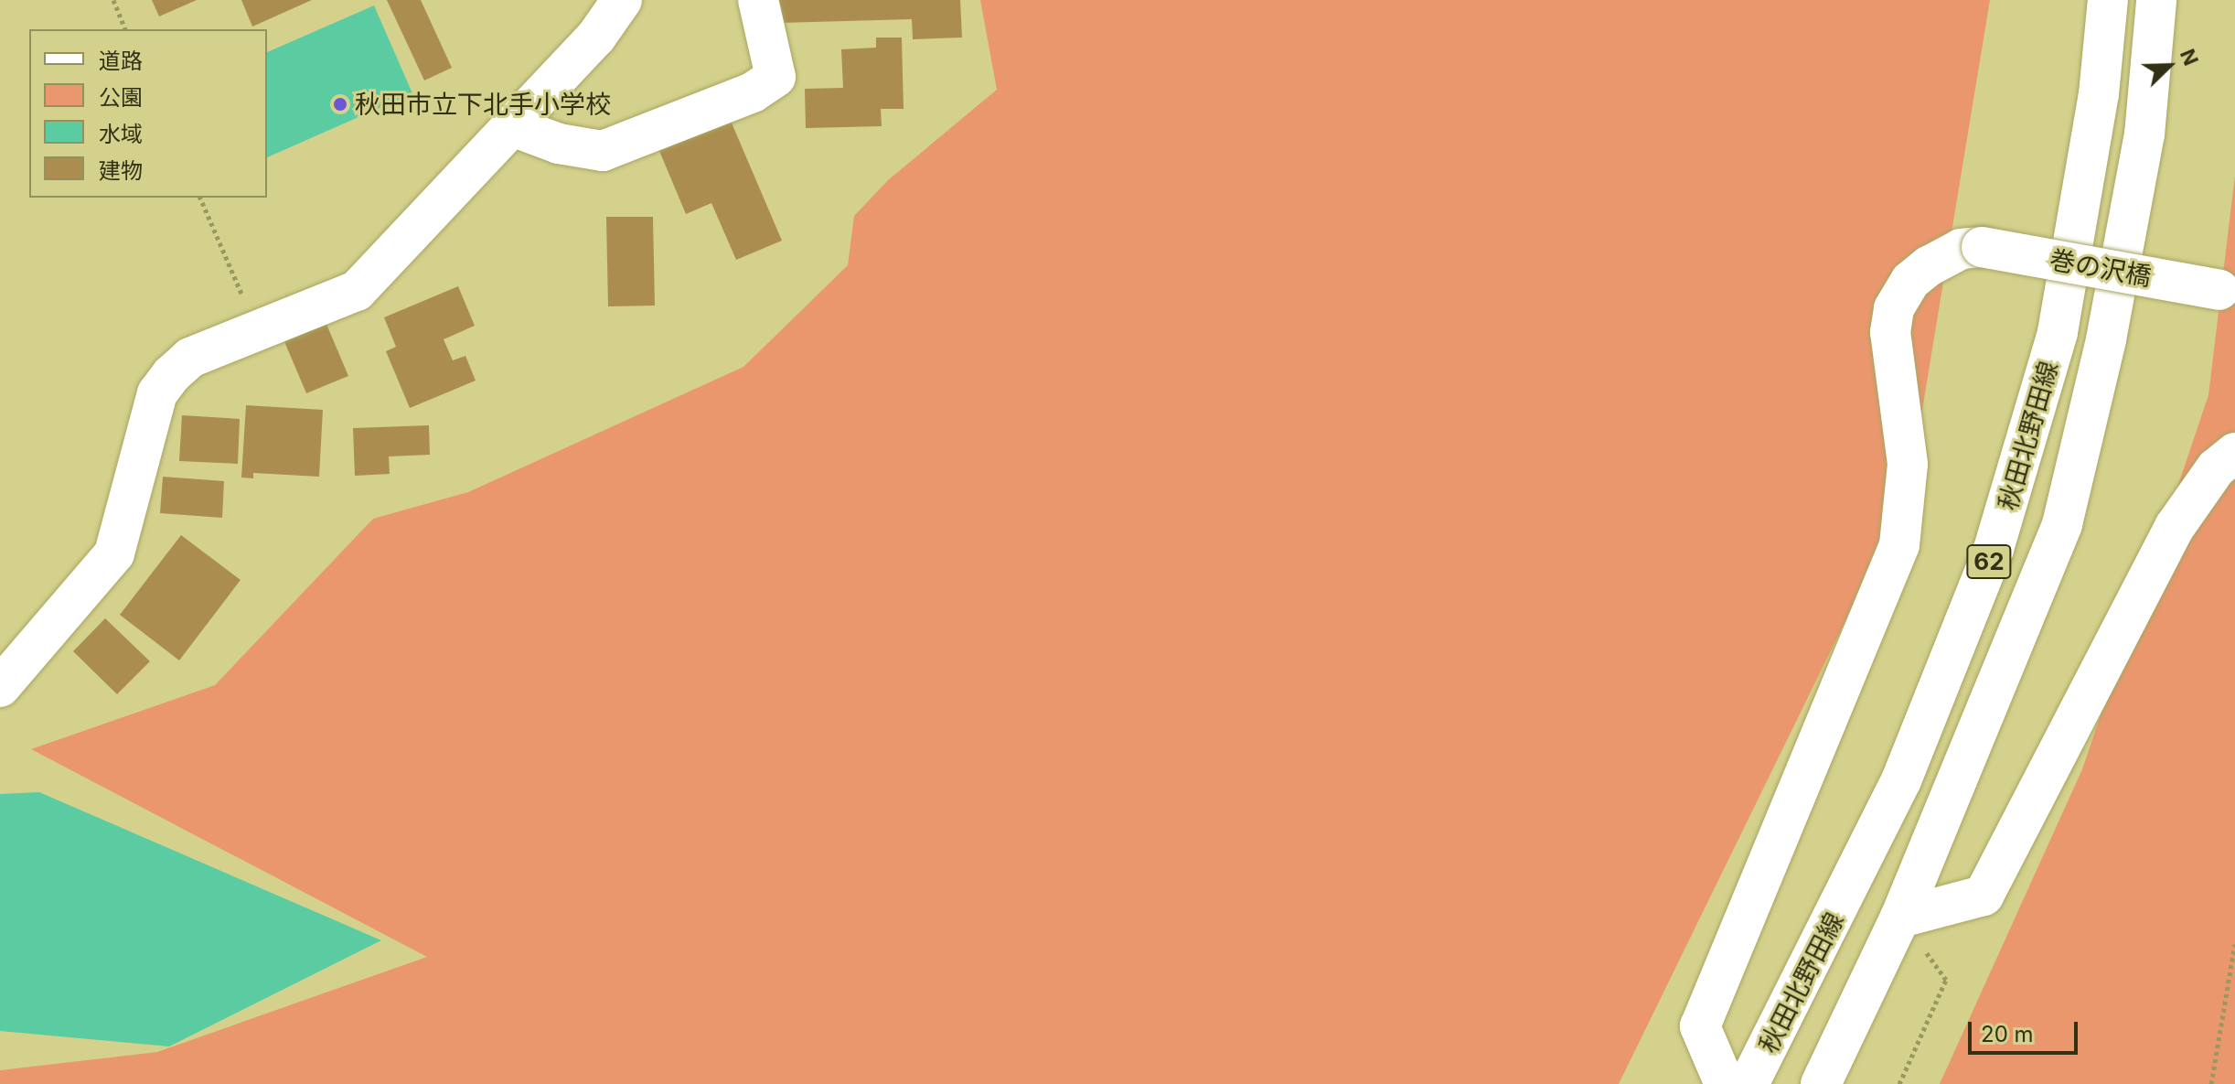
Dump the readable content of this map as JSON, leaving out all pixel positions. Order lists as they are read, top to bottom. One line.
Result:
{"streets":{"street":["巻の沢橋","秋田北野田線","62"]},"places":["秋田市立下北手小学校"],"legend":["道路","公園","水域","建物"],"scale_bar":"20 m","north":"top right"}
